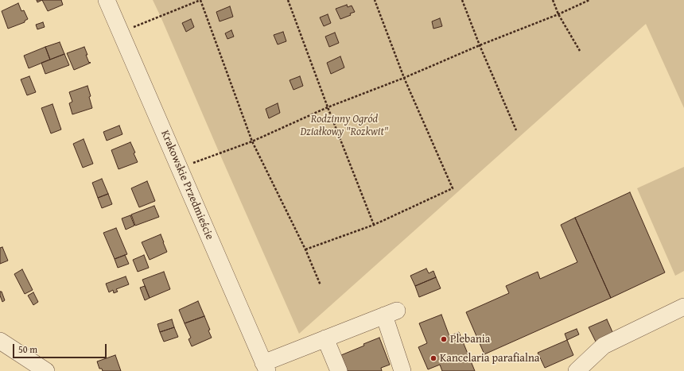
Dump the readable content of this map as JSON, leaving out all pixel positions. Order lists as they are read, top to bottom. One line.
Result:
{"streets":{"street":["Krakowskie Przedmieście"]},"parks":["Rodzinny Ogród Działkowy \"Rozkwit\""],"places":["Plebania","Kancelaria parafialna"],"scale_bar":"50 m"}
